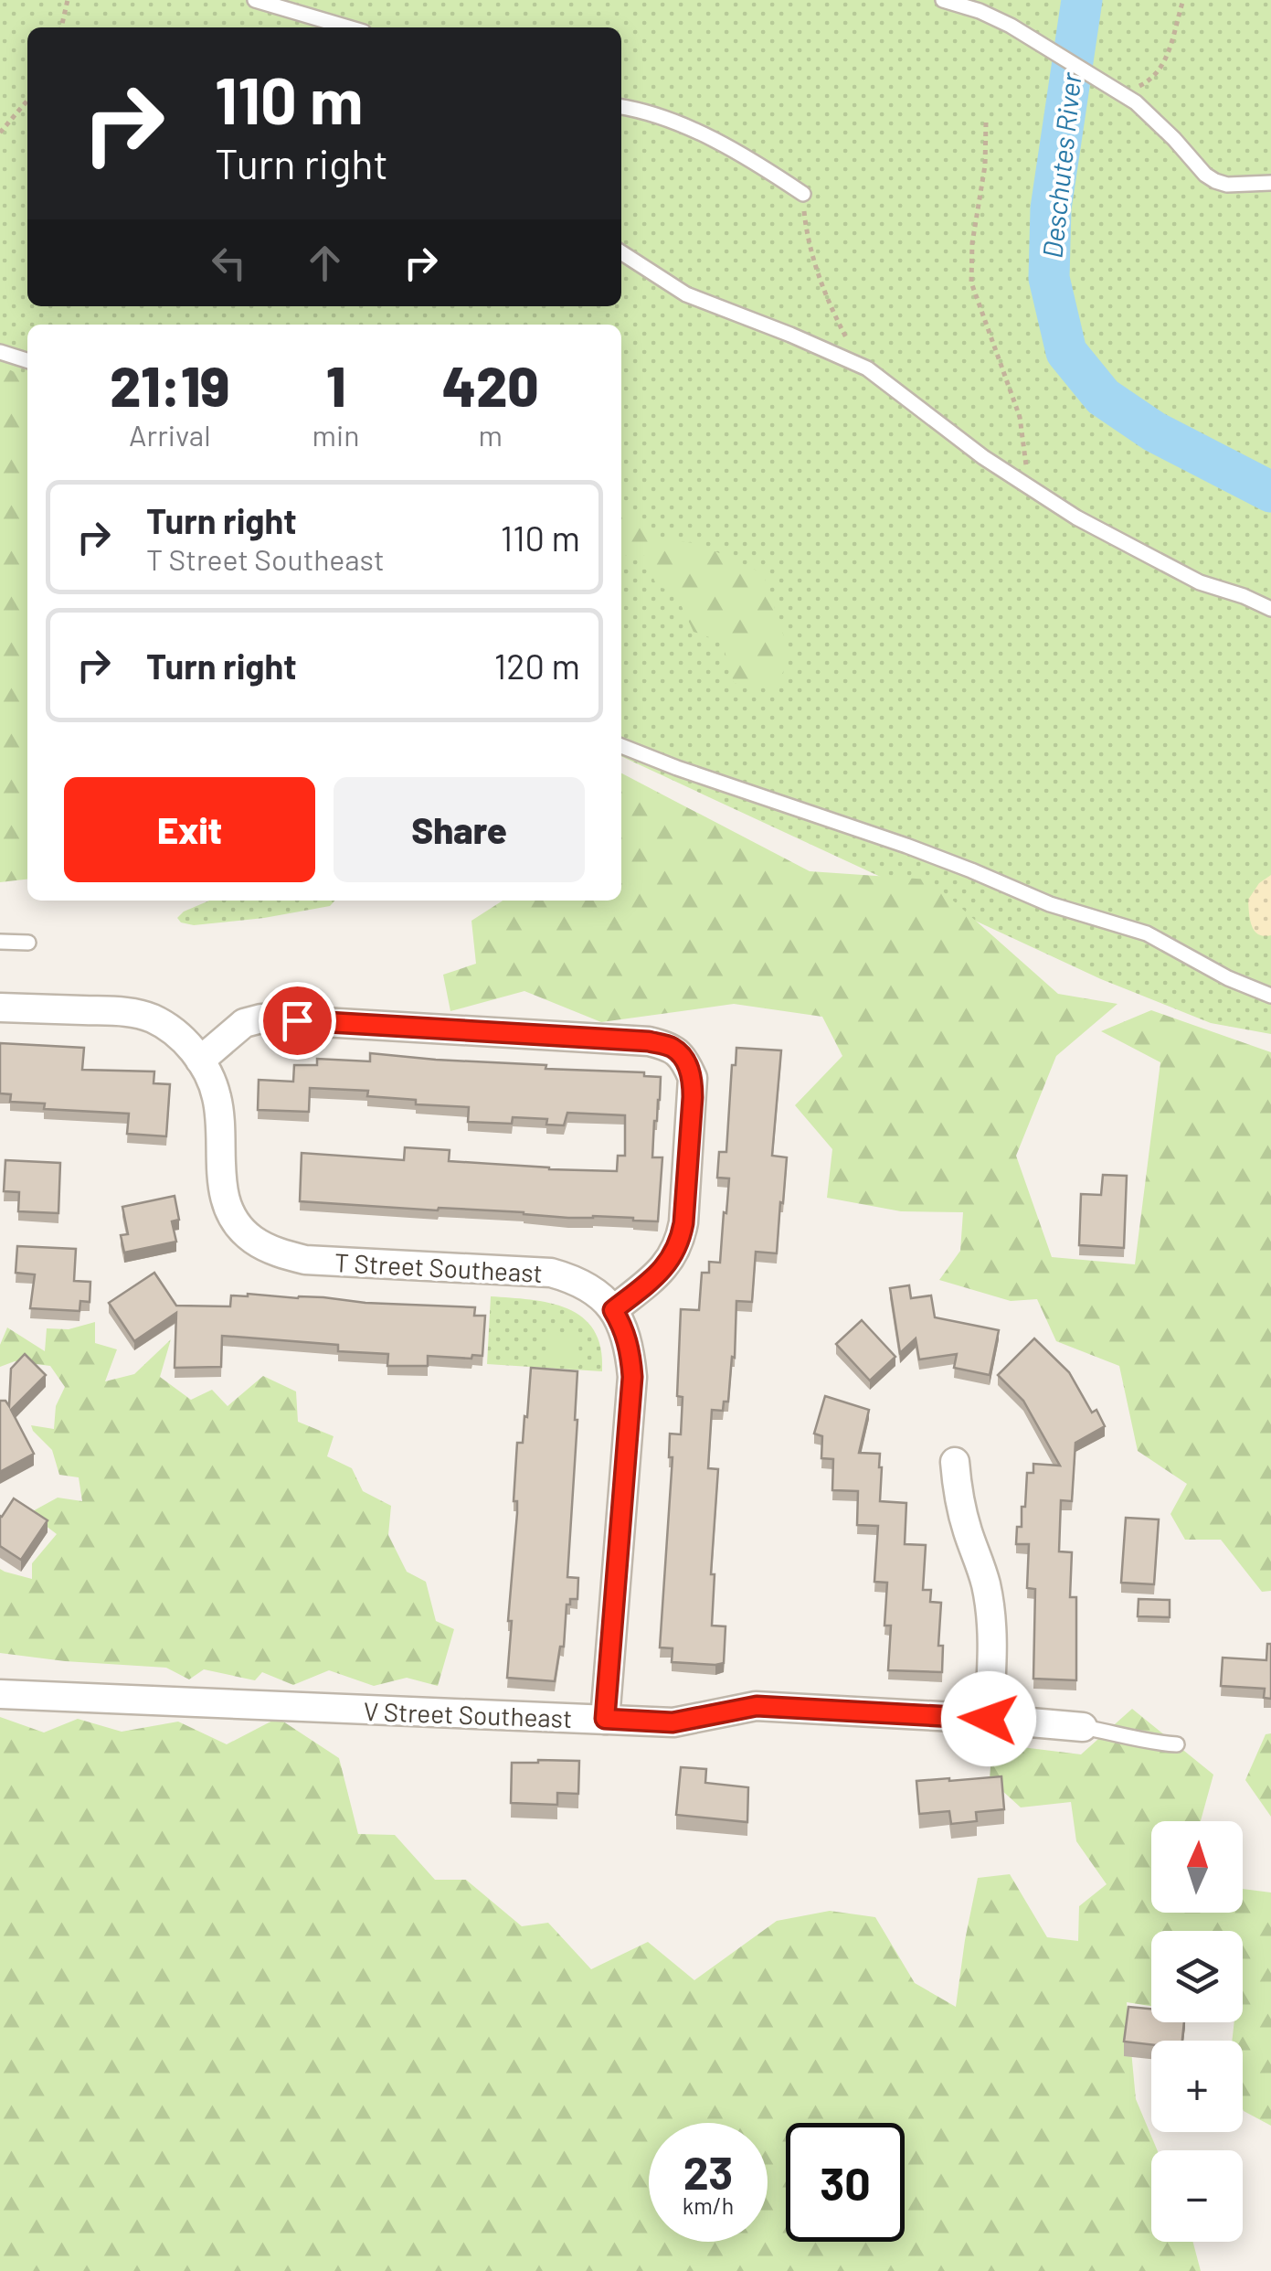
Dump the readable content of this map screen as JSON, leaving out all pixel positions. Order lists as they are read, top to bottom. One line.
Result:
{"streets":{"street":["T Street Southeast","V Street Southeast"]},"crossings":[["T Street Southeast","V Street Southeast"]],"water":["Deschutes River"],"north":"top","page":{"turn":["110 m","Turn right"],"eta":["21:19","Arrival","1","min","420","m"],"list":[{"name":"Turn right","note":"T Street Southeast","value":"110 m"},{"name":"Turn right","value":"120 m"}],"buttons":["Exit","Share"],"map_buttons":["+","−"],"speed":"23 km/h","limit":"30"}}
